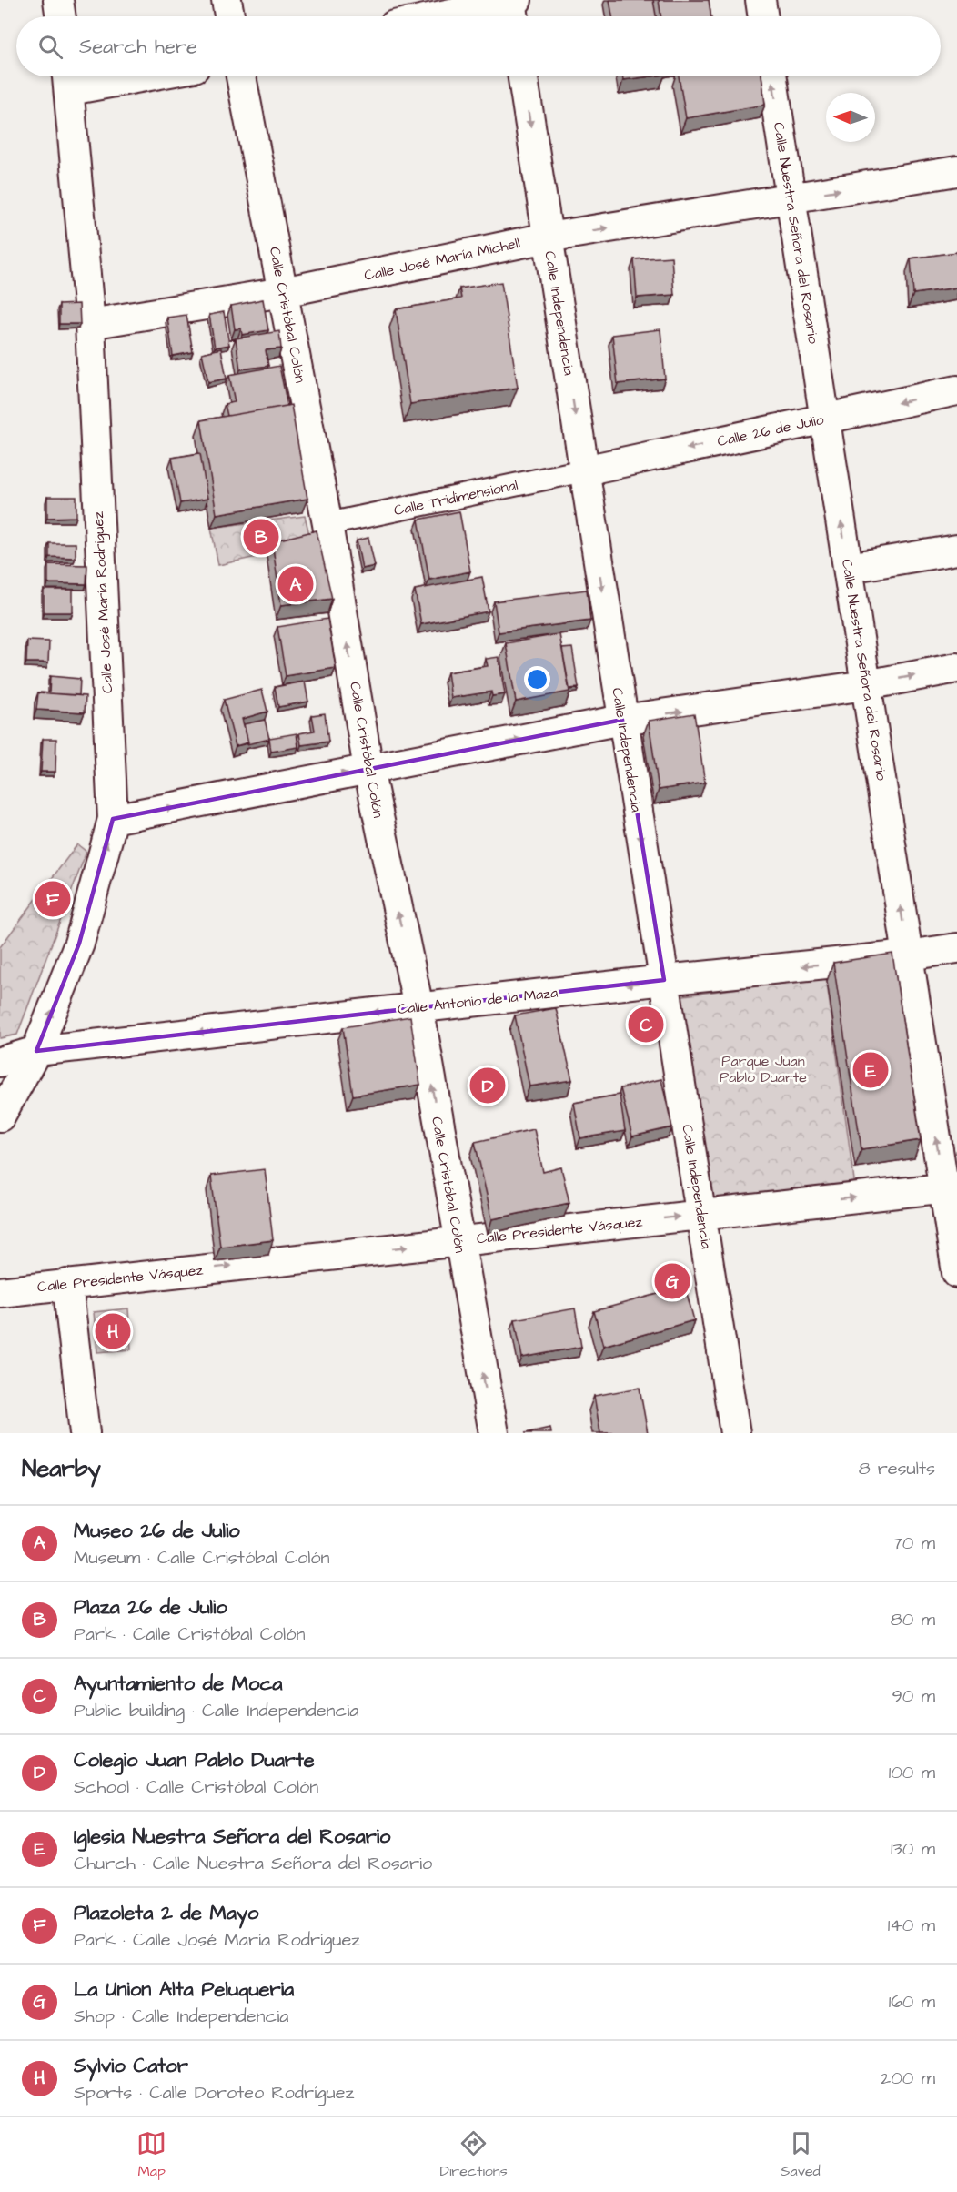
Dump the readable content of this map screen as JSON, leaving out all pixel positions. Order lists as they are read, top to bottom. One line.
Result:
{"streets":{"street":["Calle Nuestra Señora del Rosario","Calle José María Michell","Calle Independencia","Calle Cristóbal Colón","Calle 26 de Julio","Calle Tridimensional","Calle José María Rodríguez","Calle Antonio de la Maza","Calle Presidente Vásquez"]},"crossings":[["Calle Nuestra Señora del Rosario","Calle José María Michell"],["Calle Nuestra Señora del Rosario","Calle 26 de Julio"],["Calle Nuestra Señora del Rosario","Calle Antonio de la Maza"],["Calle Nuestra Señora del Rosario","Calle Presidente Vásquez"],["Calle José María Michell","Calle Independencia"],["Calle José María Michell","Calle Cristóbal Colón"],["Calle José María Michell","Calle José María Rodríguez"],["Calle Independencia","Calle 26 de Julio"],["Calle Independencia","Calle Tridimensional"],["Calle Independencia","Calle Antonio de la Maza"],["Calle Independencia","Calle Presidente Vásquez"],["Calle Cristóbal Colón","Calle Tridimensional"],["Calle Cristóbal Colón","Calle Antonio de la Maza"],["Calle Cristóbal Colón","Calle Presidente Vásquez"],["Calle 26 de Julio","Calle Tridimensional"],["Calle José María Rodríguez","Calle Antonio de la Maza"]],"one_way":["Calle Nuestra Señora del Rosario","Calle José María Michell","Calle Independencia","Calle Cristóbal Colón","Calle Presidente Vásquez"],"parks":["Parque Juan Pablo Duarte"],"north":"left","page":{"search":"Search here","pins":["B","A","F","C","E","D","G","H"],"heading":["Nearby","8 results"],"list":[{"mark":"A","name":"Museo 26 de Julio","note":"Museum · Calle Cristóbal Colón","value":"70 m"},{"mark":"B","name":"Plaza 26 de Julio","note":"Park · Calle Cristóbal Colón","value":"80 m"},{"mark":"C","name":"Ayuntamiento de Moca","note":"Public building · Calle Independencia","value":"90 m"},{"mark":"D","name":"Colegio Juan Pablo Duarte","note":"School · Calle Cristóbal Colón","value":"100 m"},{"mark":"E","name":"Iglesia Nuestra Señora del Rosario","note":"Church · Calle Nuestra Señora del Rosario","value":"130 m"},{"mark":"F","name":"Plazoleta 2 de Mayo","note":"Park · Calle José María Rodríguez","value":"140 m"},{"mark":"G","name":"La Union Alta Peluqueria","note":"Shop · Calle Independencia","value":"160 m"},{"mark":"H","name":"Sylvio Cator","note":"Sports · Calle Doroteo Rodríguez","value":"200 m"}],"nav":["Map","Directions","Saved"]}}
